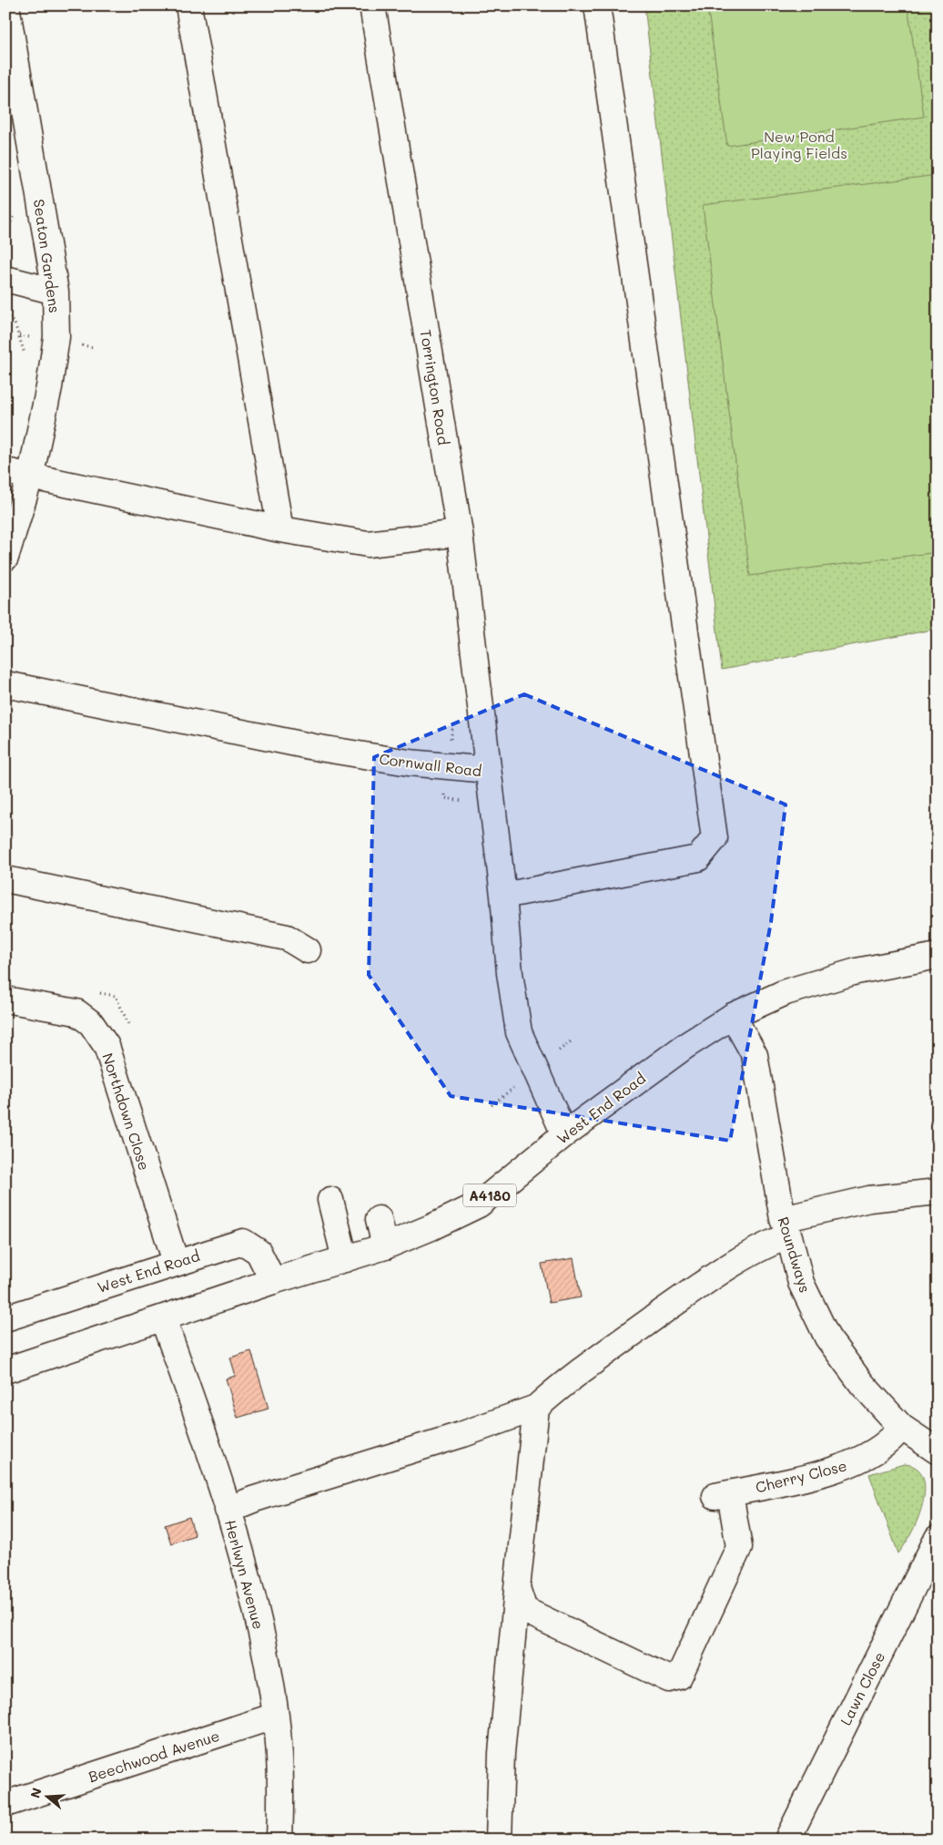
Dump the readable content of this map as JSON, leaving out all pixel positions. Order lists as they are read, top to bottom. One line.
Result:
{"streets":{"street":["Seaton Gardens","Torrington Road","Cornwall Road","West End Road","Northdown Close","A4180","Roundways","Cherry Close","Herlwyn Avenue","Lawn Close","Beechwood Avenue"]},"crossings":[["Torrington Road","Cornwall Road"],["Cornwall Road","West End Road"],["West End Road","Northdown Close"],["West End Road","Roundways"],["West End Road","Herlwyn Avenue"],["Roundways","Cherry Close"],["Herlwyn Avenue","Beechwood Avenue"]],"parks":["New Pond Playing Fields"],"north":"left"}
